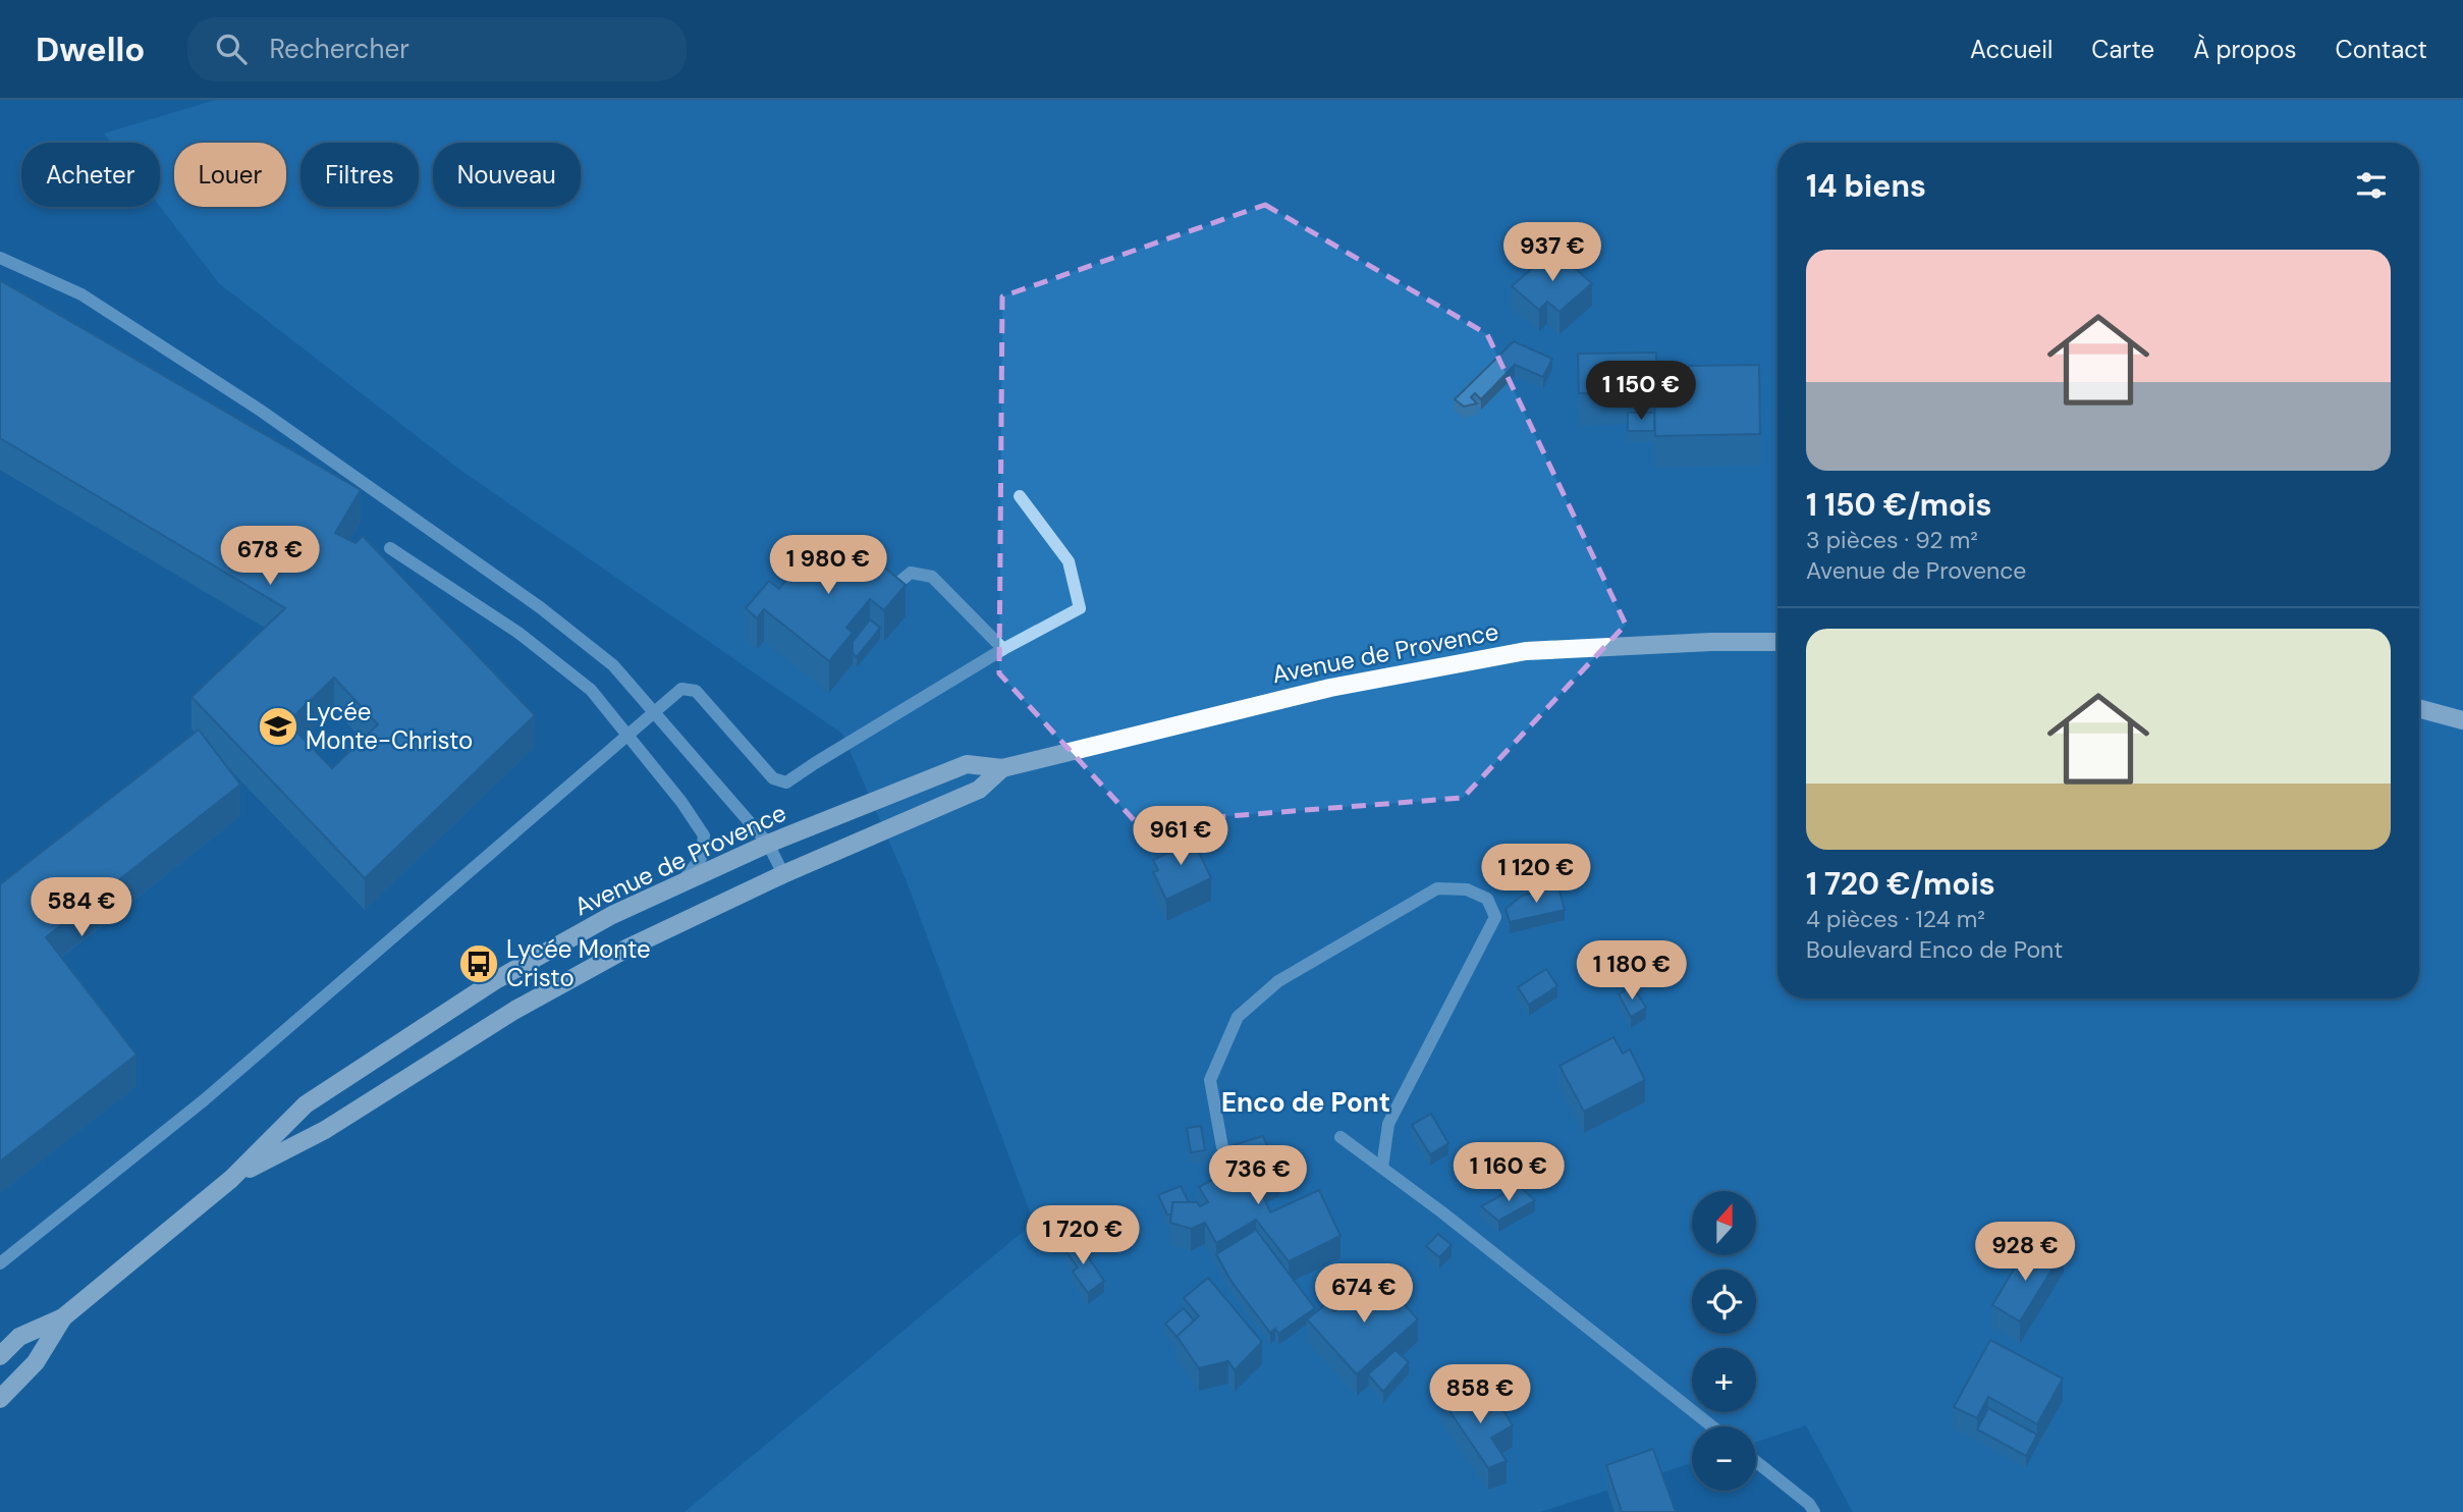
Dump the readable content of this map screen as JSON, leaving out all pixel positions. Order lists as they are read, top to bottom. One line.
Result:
{"streets":{"main road":["Avenue de Provence"]},"districts":["Enco de Pont"],"places":{"school or university":["Lycée Monte-Christo"],"bus stop":["Lycée Monte Cristo"]},"north":"top","page":{"header":"Dwello","search":"Rechercher","nav":["Accueil","Carte","À propos","Contact"],"chip":["Acheter","Louer","Filtres","Nouveau"],"heading":"14 biens","price":["937 €","1 150 €","678 €","1 980 €","961 €","1 120 €","584 €","1 180 €","1 160 €","736 €","1 720 €","928 €","674 €","858 €"],"list":[{"name":"1 150 €/mois","note":"3 pièces · 92 m² · Avenue de Provence"},{"name":"1 720 €/mois","note":"4 pièces · 124 m² · Boulevard Enco de Pont"}],"map_buttons":["+","−"]}}
